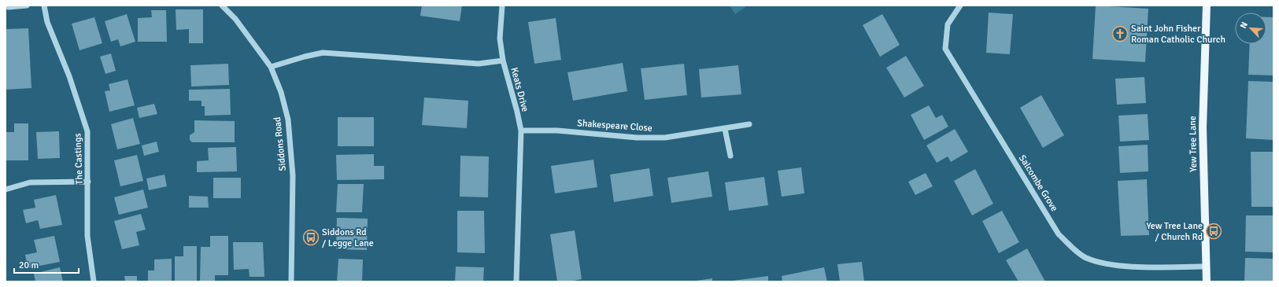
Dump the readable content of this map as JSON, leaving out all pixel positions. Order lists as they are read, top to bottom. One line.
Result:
{"streets":{"main road":["Yew Tree Lane"],"street":["Keats Drive","Shakespeare Close","Siddons Road","The Castings","Salcombe Grove"]},"crossings":[["Keats Drive","Shakespeare Close"],["Keats Drive","Siddons Road"],["Yew Tree Lane","Salcombe Grove"]],"places":{"church":["Saint John Fisher Roman Catholic Church"],"bus stop":["Yew Tree Lane / Church Rd","Siddons Rd / Legge Lane"]},"scale_bar":"20 m","north":"top left"}
